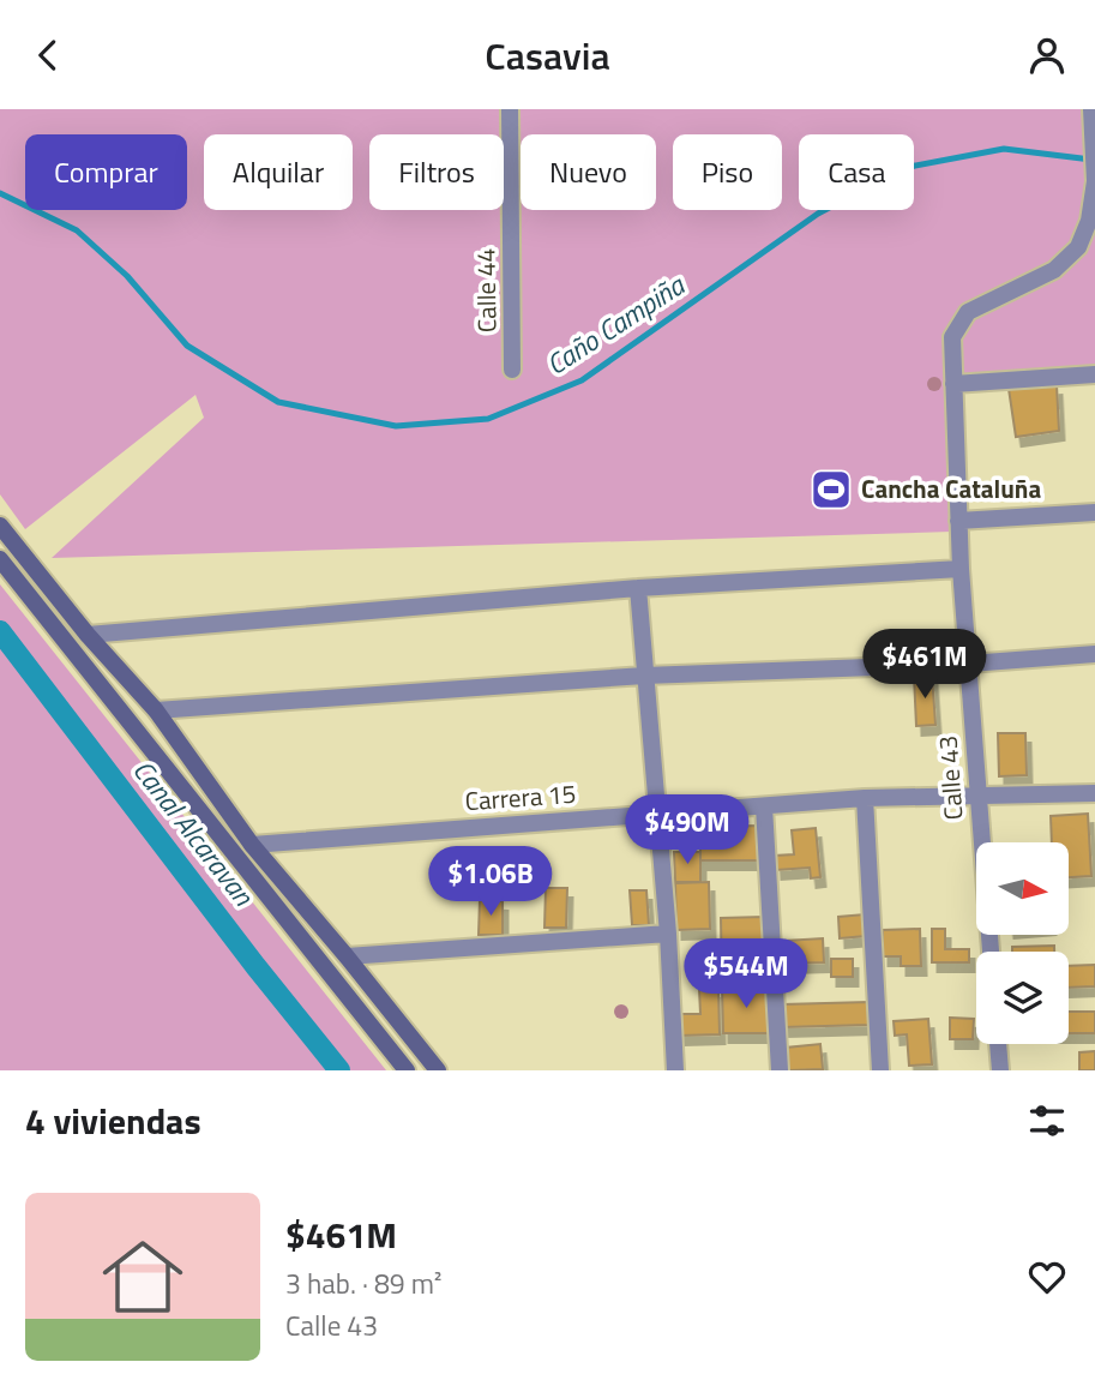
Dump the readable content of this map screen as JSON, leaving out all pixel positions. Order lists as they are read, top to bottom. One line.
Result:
{"streets":{"street":["Calle 44","Calle 43","Carrera 15"]},"crossings":[["Calle 43","Carrera 15"]],"water":["Caño Campiña","Canal Alcaravan"],"places":{"sports":["Cancha Cataluña"]},"north":"right","page":{"header":"Casavia","chip":["Comprar","Alquilar","Filtros","Nuevo","Piso","Casa"],"price":["$461M","$490M","$1.06B","$544M"],"heading":"4 viviendas","list":[{"name":"$461M","note":"3 hab. · 89 m² · Calle 43"}]}}
